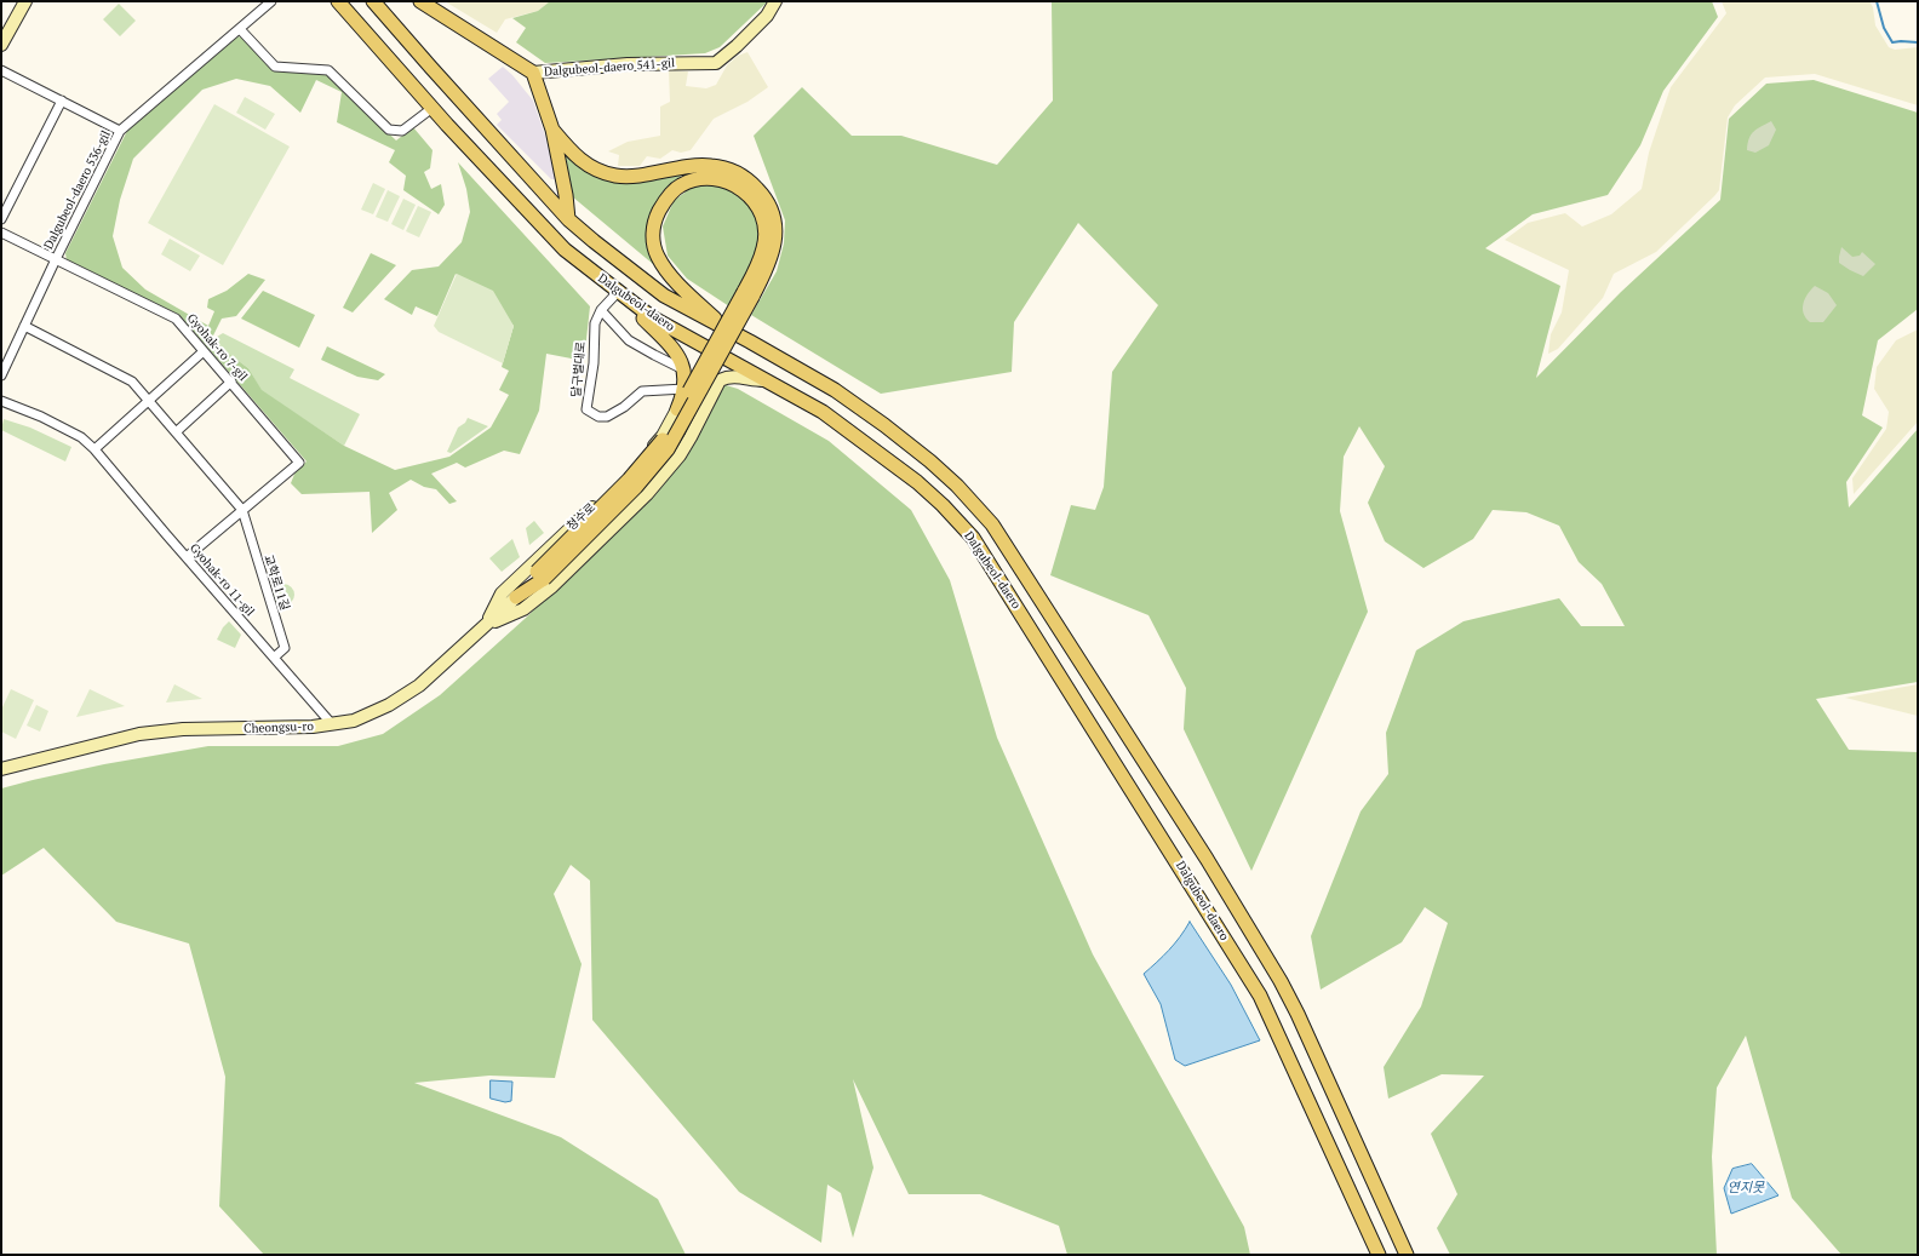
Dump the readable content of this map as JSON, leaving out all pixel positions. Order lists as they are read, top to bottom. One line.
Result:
{"streets":{"main road":["Dalgubeol-daero 541-gil","Dalgubeol-daero","청수로","Cheongsu-ro"],"street":["Dalgubeol-daero 536-gil","Gyohak-ro 7-gil","달구벌대로","Gyohak-ro 11-gil","교학로11길"]},"crossings":[["Dalgubeol-daero 536-gil","Gyohak-ro 7-gil"],["Dalgubeol-daero","달구벌대로"],["Gyohak-ro 7-gil","Gyohak-ro 11-gil"],["Gyohak-ro 7-gil","교학로11길"],["청수로","Cheongsu-ro"],["Gyohak-ro 11-gil","교학로11길"],["Gyohak-ro 11-gil","Cheongsu-ro"]],"water":["연지못"]}
